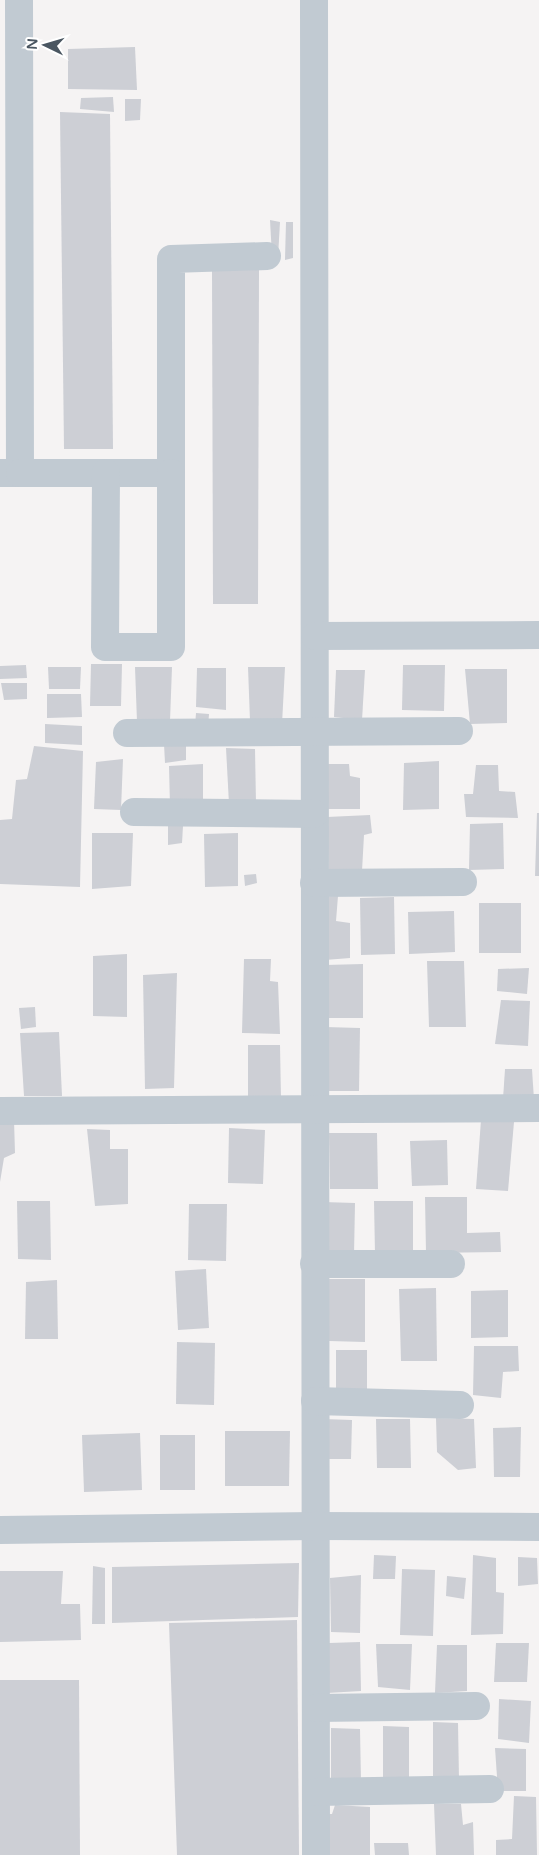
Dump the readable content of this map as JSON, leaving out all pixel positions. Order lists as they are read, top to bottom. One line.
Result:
{"north":"left"}
